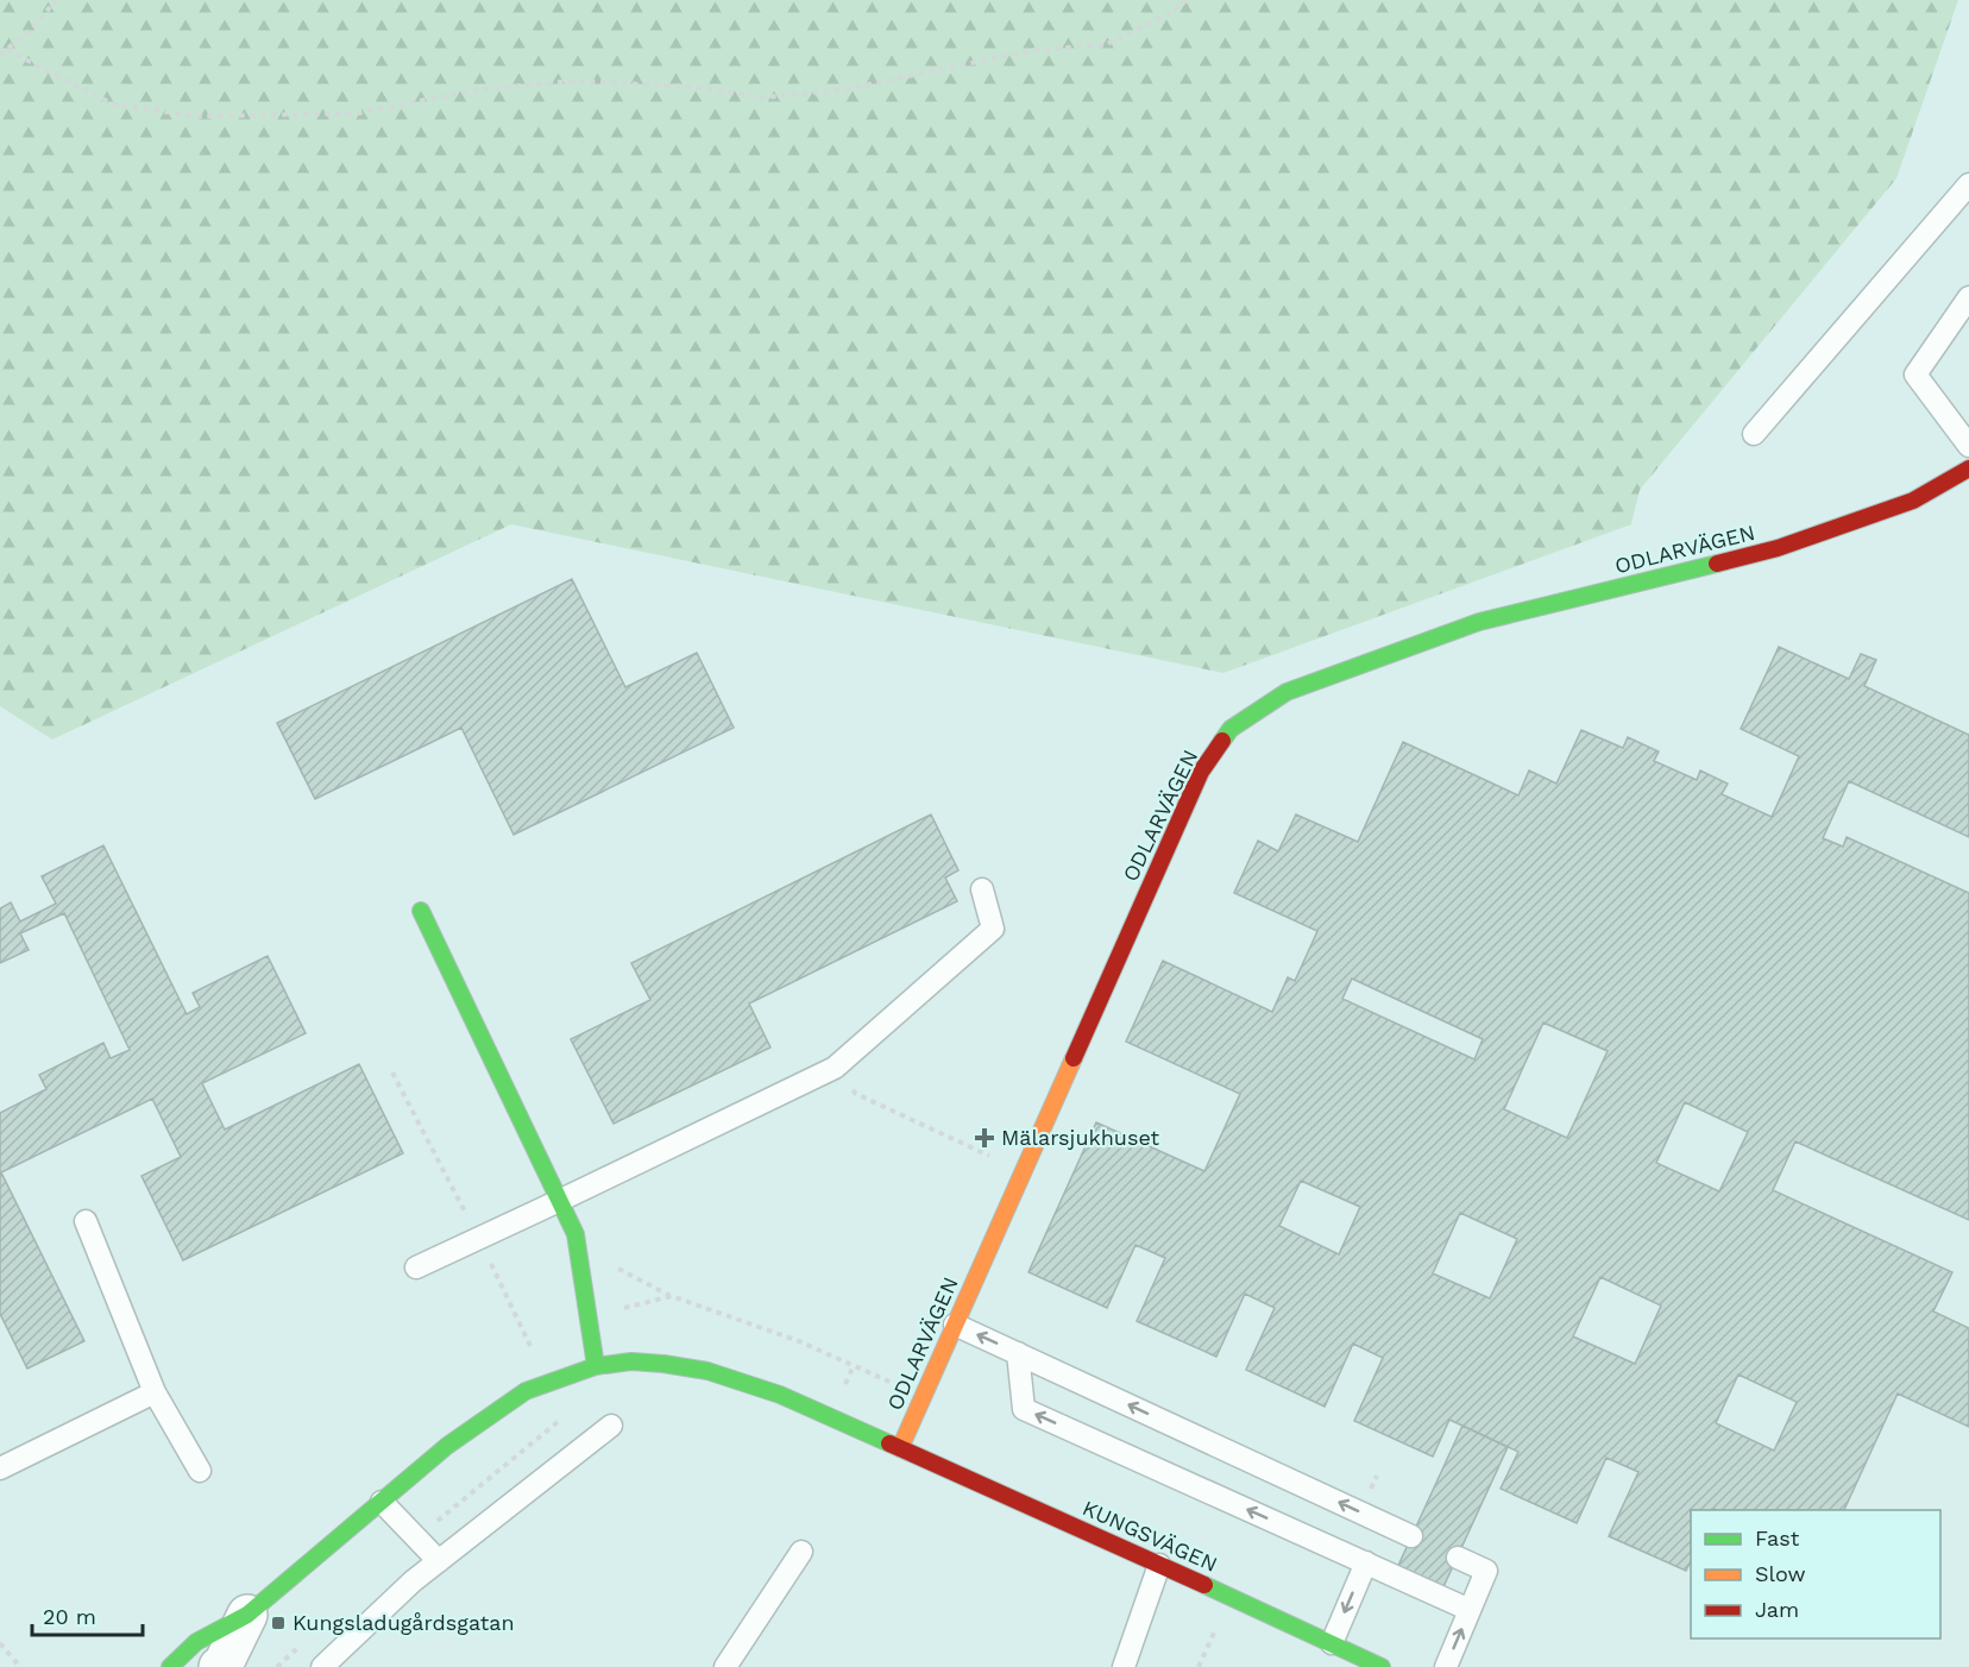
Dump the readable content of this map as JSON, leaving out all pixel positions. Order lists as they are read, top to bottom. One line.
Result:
{"streets":{"street":["ODLARVÄGEN","KUNGSVÄGEN"]},"crossings":[["ODLARVÄGEN","KUNGSVÄGEN"]],"places":{"health":["Mälarsjukhuset"],"transit":["Kungsladugårdsgatan"]},"legend":["Fast","Slow","Jam"],"scale_bar":"20 m"}
